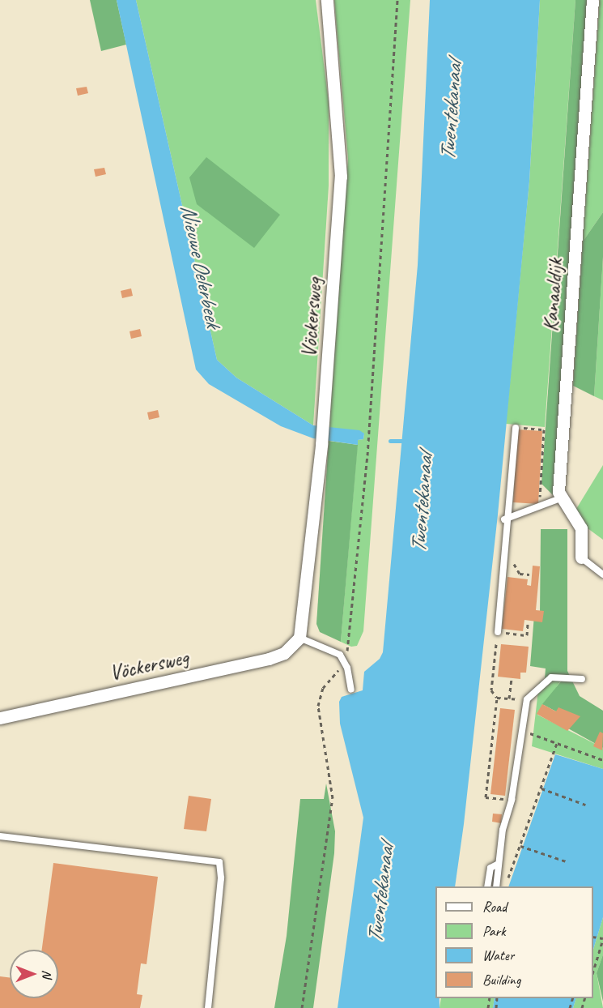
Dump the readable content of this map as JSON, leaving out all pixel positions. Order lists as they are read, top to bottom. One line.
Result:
{"streets":{"street":["Kanaaldijk","Vöckersweg"]},"water":["Twentekanaal","Nieuwe Oelerbeek"],"legend":["Road","Park","Water","Building"],"north":"right"}
